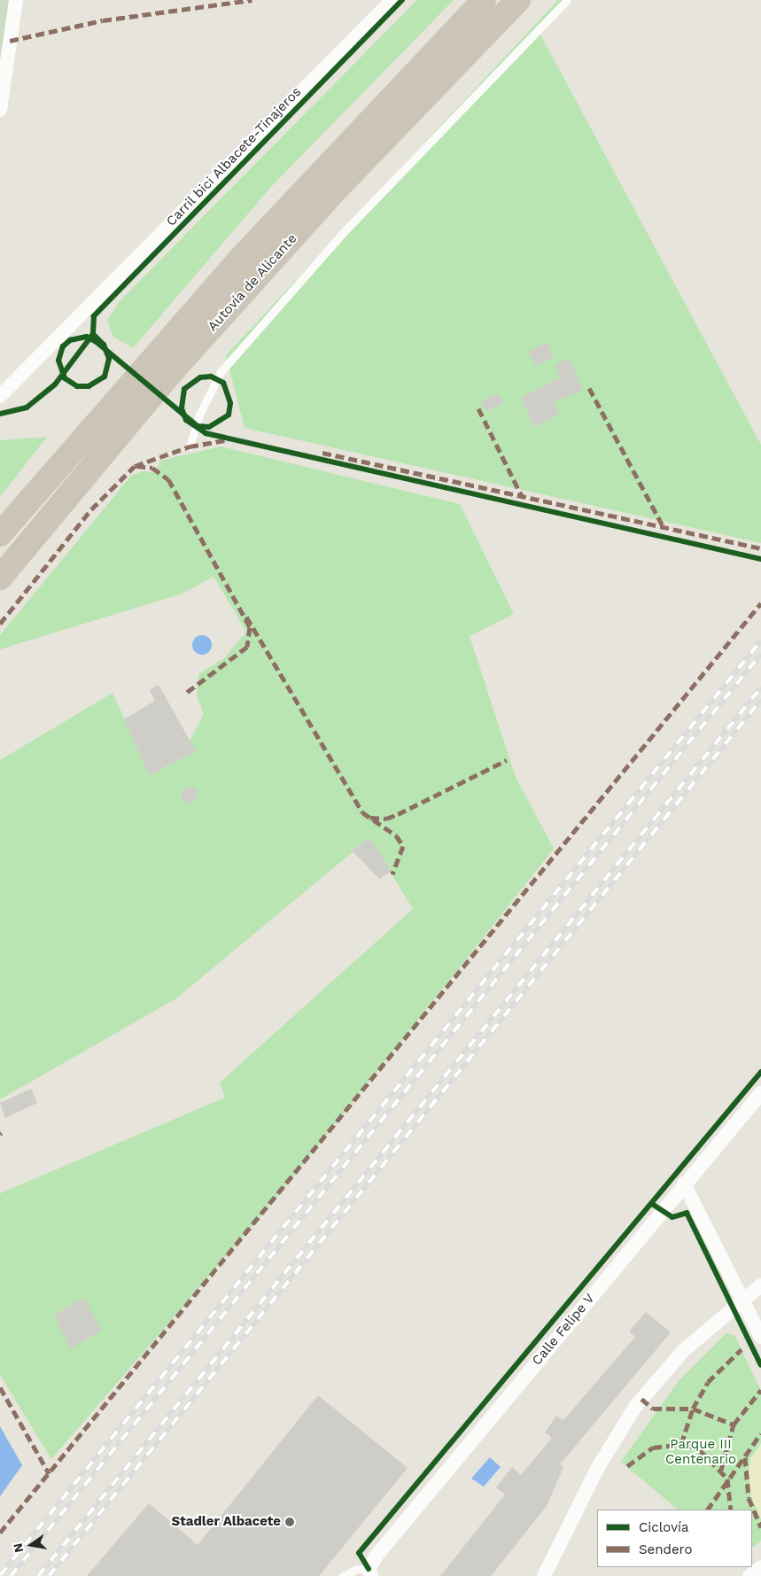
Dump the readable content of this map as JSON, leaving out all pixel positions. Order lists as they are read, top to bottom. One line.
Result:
{"streets":{"highway":["Autovía de Alicante"],"street":["Calle Felipe V"],"cycle path":["Carril bici Albacete-Tinajeros"]},"parks":["Parque III Centenario"],"places":["Stadler Albacete"],"legend":["Ciclovía","Sendero"],"north":"left"}
